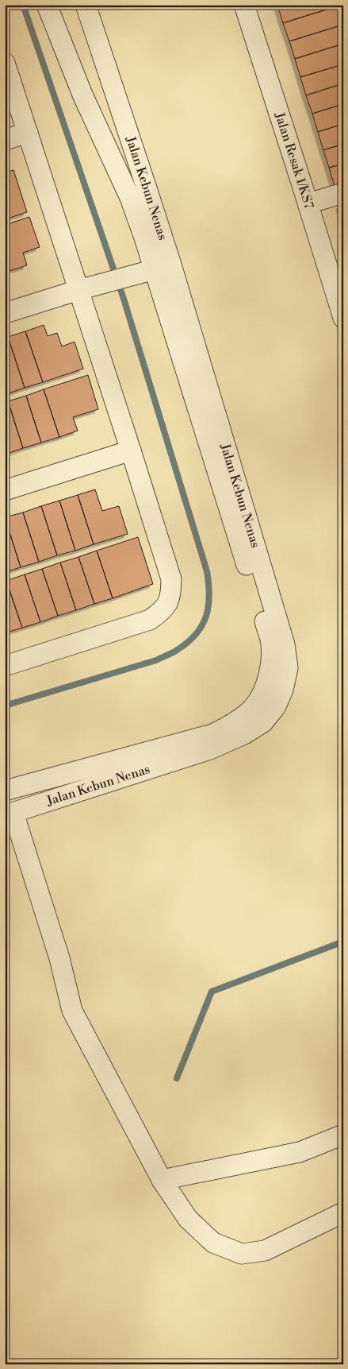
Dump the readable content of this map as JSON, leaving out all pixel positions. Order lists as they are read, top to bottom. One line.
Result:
{"streets":{"street":["Jalan Resak 1/KS7","Jalan Kebun Nenas"]}}
